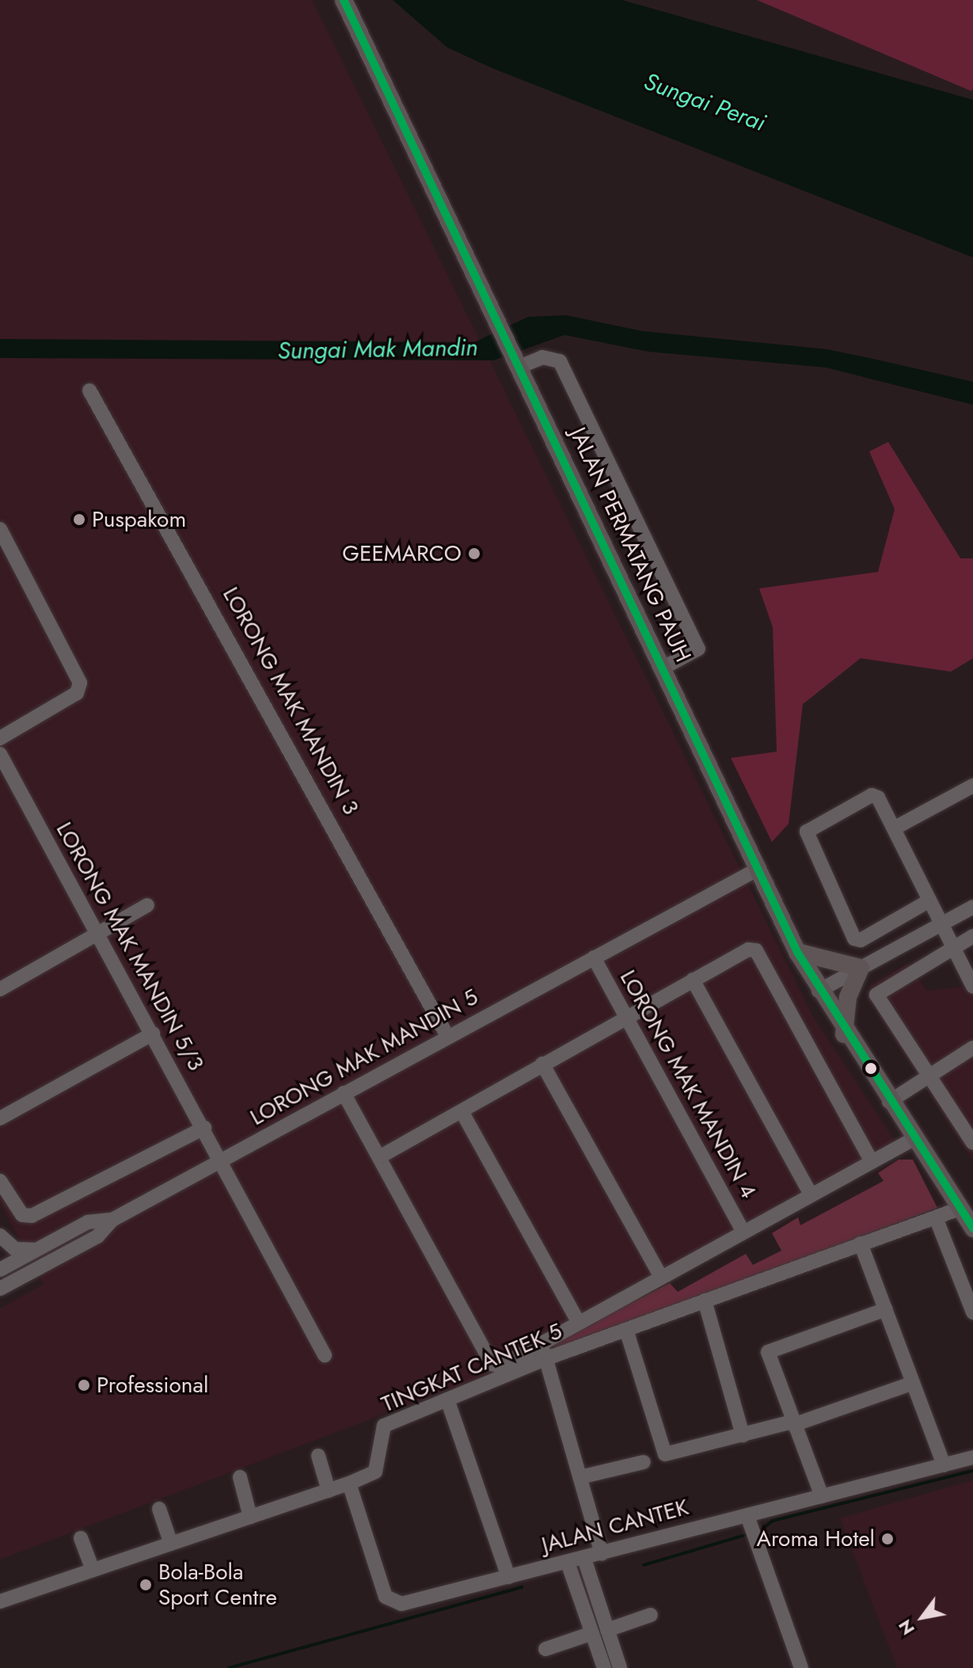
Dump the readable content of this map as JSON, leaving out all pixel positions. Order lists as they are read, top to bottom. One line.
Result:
{"streets":{"main road":["JALAN PERMATANG PAUH"],"street":["LORONG MAK MANDIN 3","LORONG MAK MANDIN 5/3","LORONG MAK MANDIN 5","LORONG MAK MANDIN 4","TINGKAT CANTEK 5","JALAN CANTEK"]},"crossings":[["JALAN PERMATANG PAUH","LORONG MAK MANDIN 5"],["JALAN PERMATANG PAUH","TINGKAT CANTEK 5"],["LORONG MAK MANDIN 3","LORONG MAK MANDIN 5"],["LORONG MAK MANDIN 5/3","LORONG MAK MANDIN 5"],["LORONG MAK MANDIN 5","LORONG MAK MANDIN 4"],["TINGKAT CANTEK 5","JALAN CANTEK"]],"water":["Sungai Perai","Sungai Mak Mandin"],"places":["Puspakom","GEEMARCO","Professional","Aroma Hotel","Bola-Bola Sport Centre"],"north":"bottom left"}
